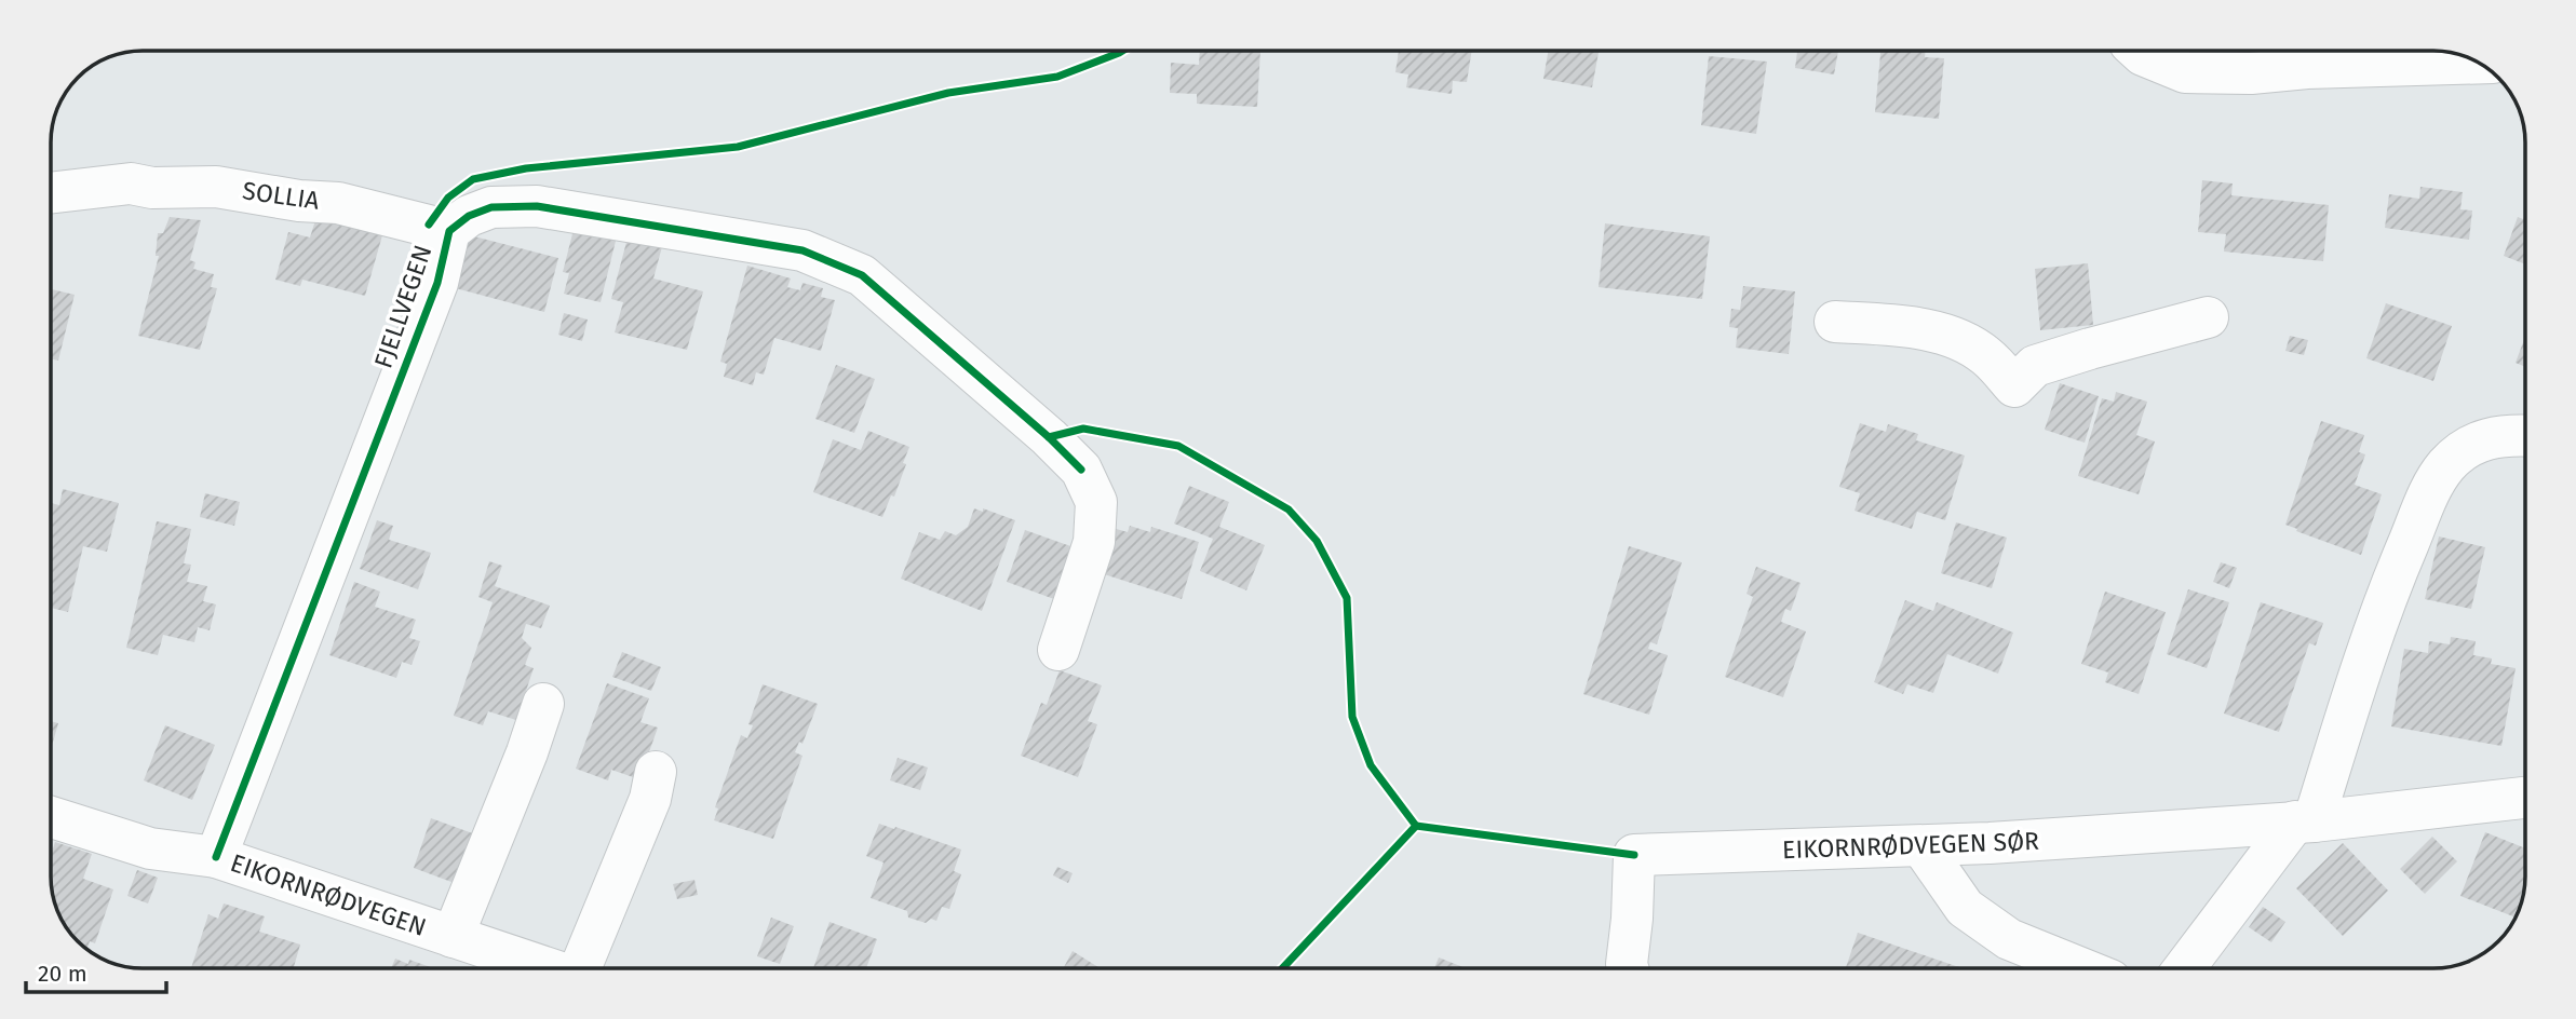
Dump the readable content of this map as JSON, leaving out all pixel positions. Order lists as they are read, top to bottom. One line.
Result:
{"streets":{"street":["SOLLIA","FJELLVEGEN","EIKORNRØDVEGEN SØR","EIKORNRØDVEGEN"]},"crossings":[["SOLLIA","FJELLVEGEN"],["FJELLVEGEN","EIKORNRØDVEGEN"]],"scale_bar":"20 m"}
